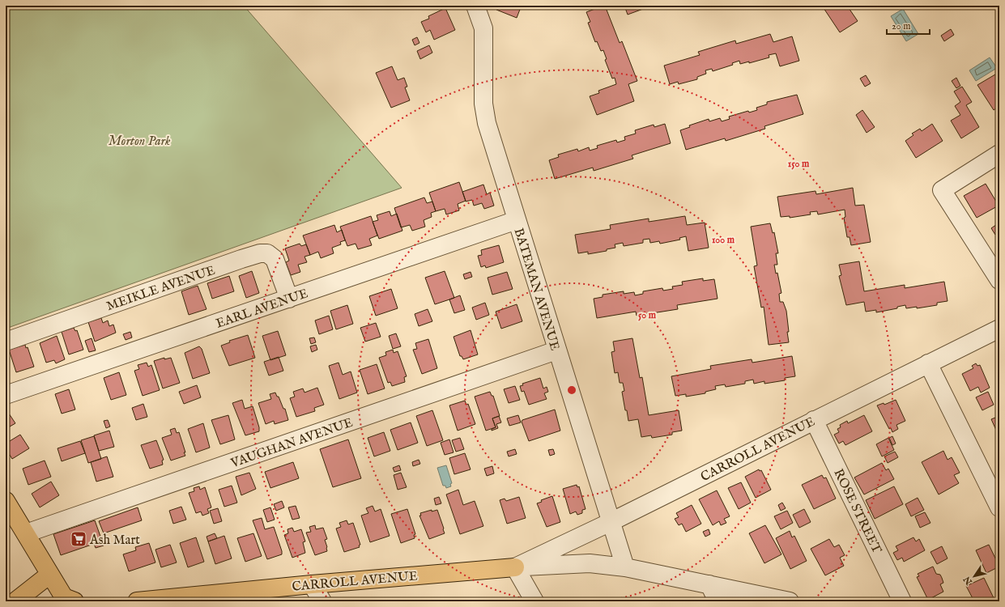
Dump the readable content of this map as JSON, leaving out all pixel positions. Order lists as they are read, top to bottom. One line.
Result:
{"streets":{"main road":["CARROLL AVENUE"],"street":["MEIKLE AVENUE","BATEMAN AVENUE","EARL AVENUE","VAUGHAN AVENUE","ROSE STREET"]},"crossings":[["MEIKLE AVENUE","EARL AVENUE"],["BATEMAN AVENUE","EARL AVENUE"],["BATEMAN AVENUE","VAUGHAN AVENUE"],["BATEMAN AVENUE","CARROLL AVENUE"],["CARROLL AVENUE","ROSE STREET"]],"parks":["Morton Park"],"places":{"supermarket":["Ash Mart"]},"scale_bar":"20 m","north":"bottom left","rings":["150 m","100 m","50 m"]}
